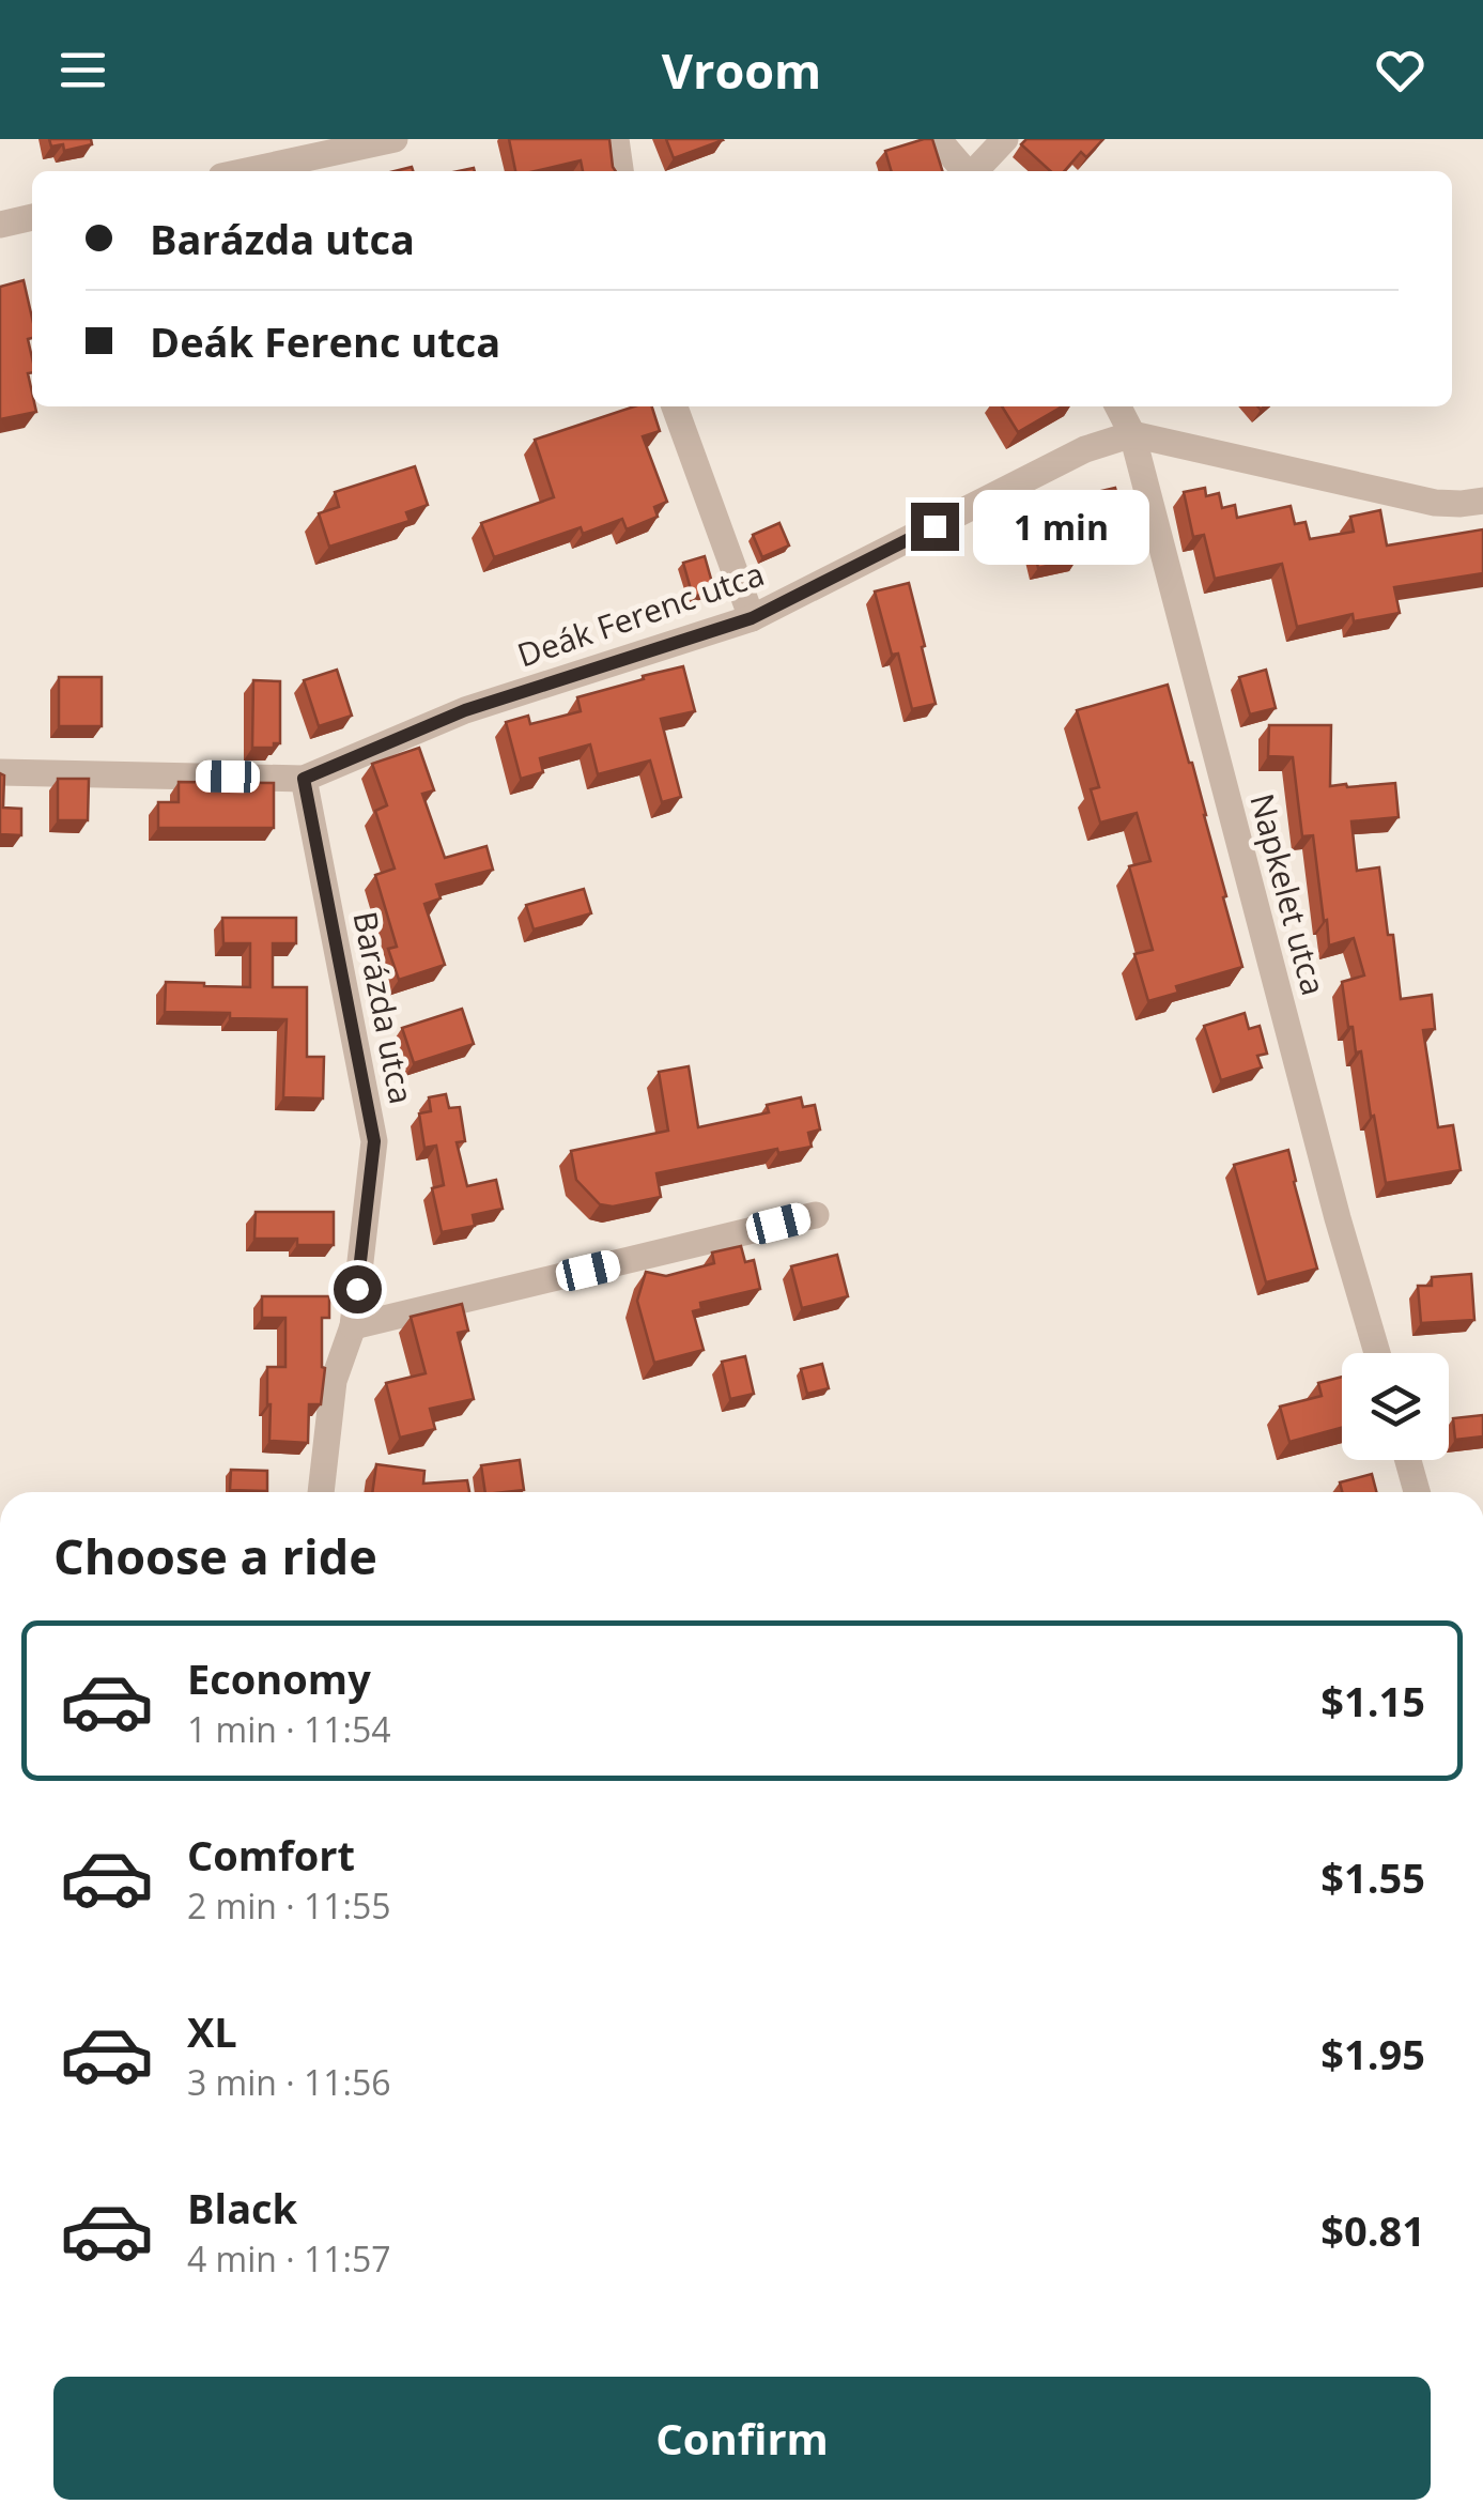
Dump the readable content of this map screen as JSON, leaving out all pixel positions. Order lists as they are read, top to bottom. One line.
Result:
{"streets":{"street":["Deák Ferenc utca","Napkelet utca","Barázda utca"]},"crossings":[["Deák Ferenc utca","Napkelet utca"],["Deák Ferenc utca","Barázda utca"]],"page":{"header":"Vroom","banner":["Barázda utca","Deák Ferenc utca"],"bubble":"1 min","heading":"Choose a ride","list":[{"name":"Economy","note":"1 min · 11:54","value":"$1.15"},{"name":"Comfort","note":"2 min · 11:55","value":"$1.55"},{"name":"XL","note":"3 min · 11:56","value":"$1.95"},{"name":"Black","note":"4 min · 11:57","value":"$0.81"}],"buttons":"Confirm"}}
